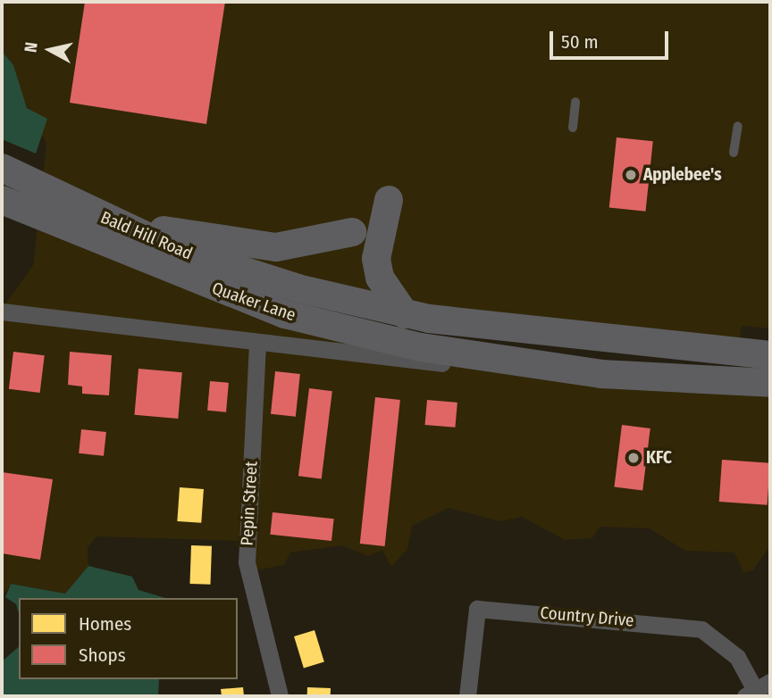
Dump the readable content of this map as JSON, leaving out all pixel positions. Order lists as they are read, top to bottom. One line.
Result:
{"streets":{"main road":["Bald Hill Road","Quaker Lane"],"street":["Pepin Street","Country Drive"]},"crossings":[["Bald Hill Road","Quaker Lane"],["Quaker Lane","Pepin Street"]],"places":["Applebee's","KFC"],"legend":["Homes","Shops"],"scale_bar":"50 m","north":"left"}
